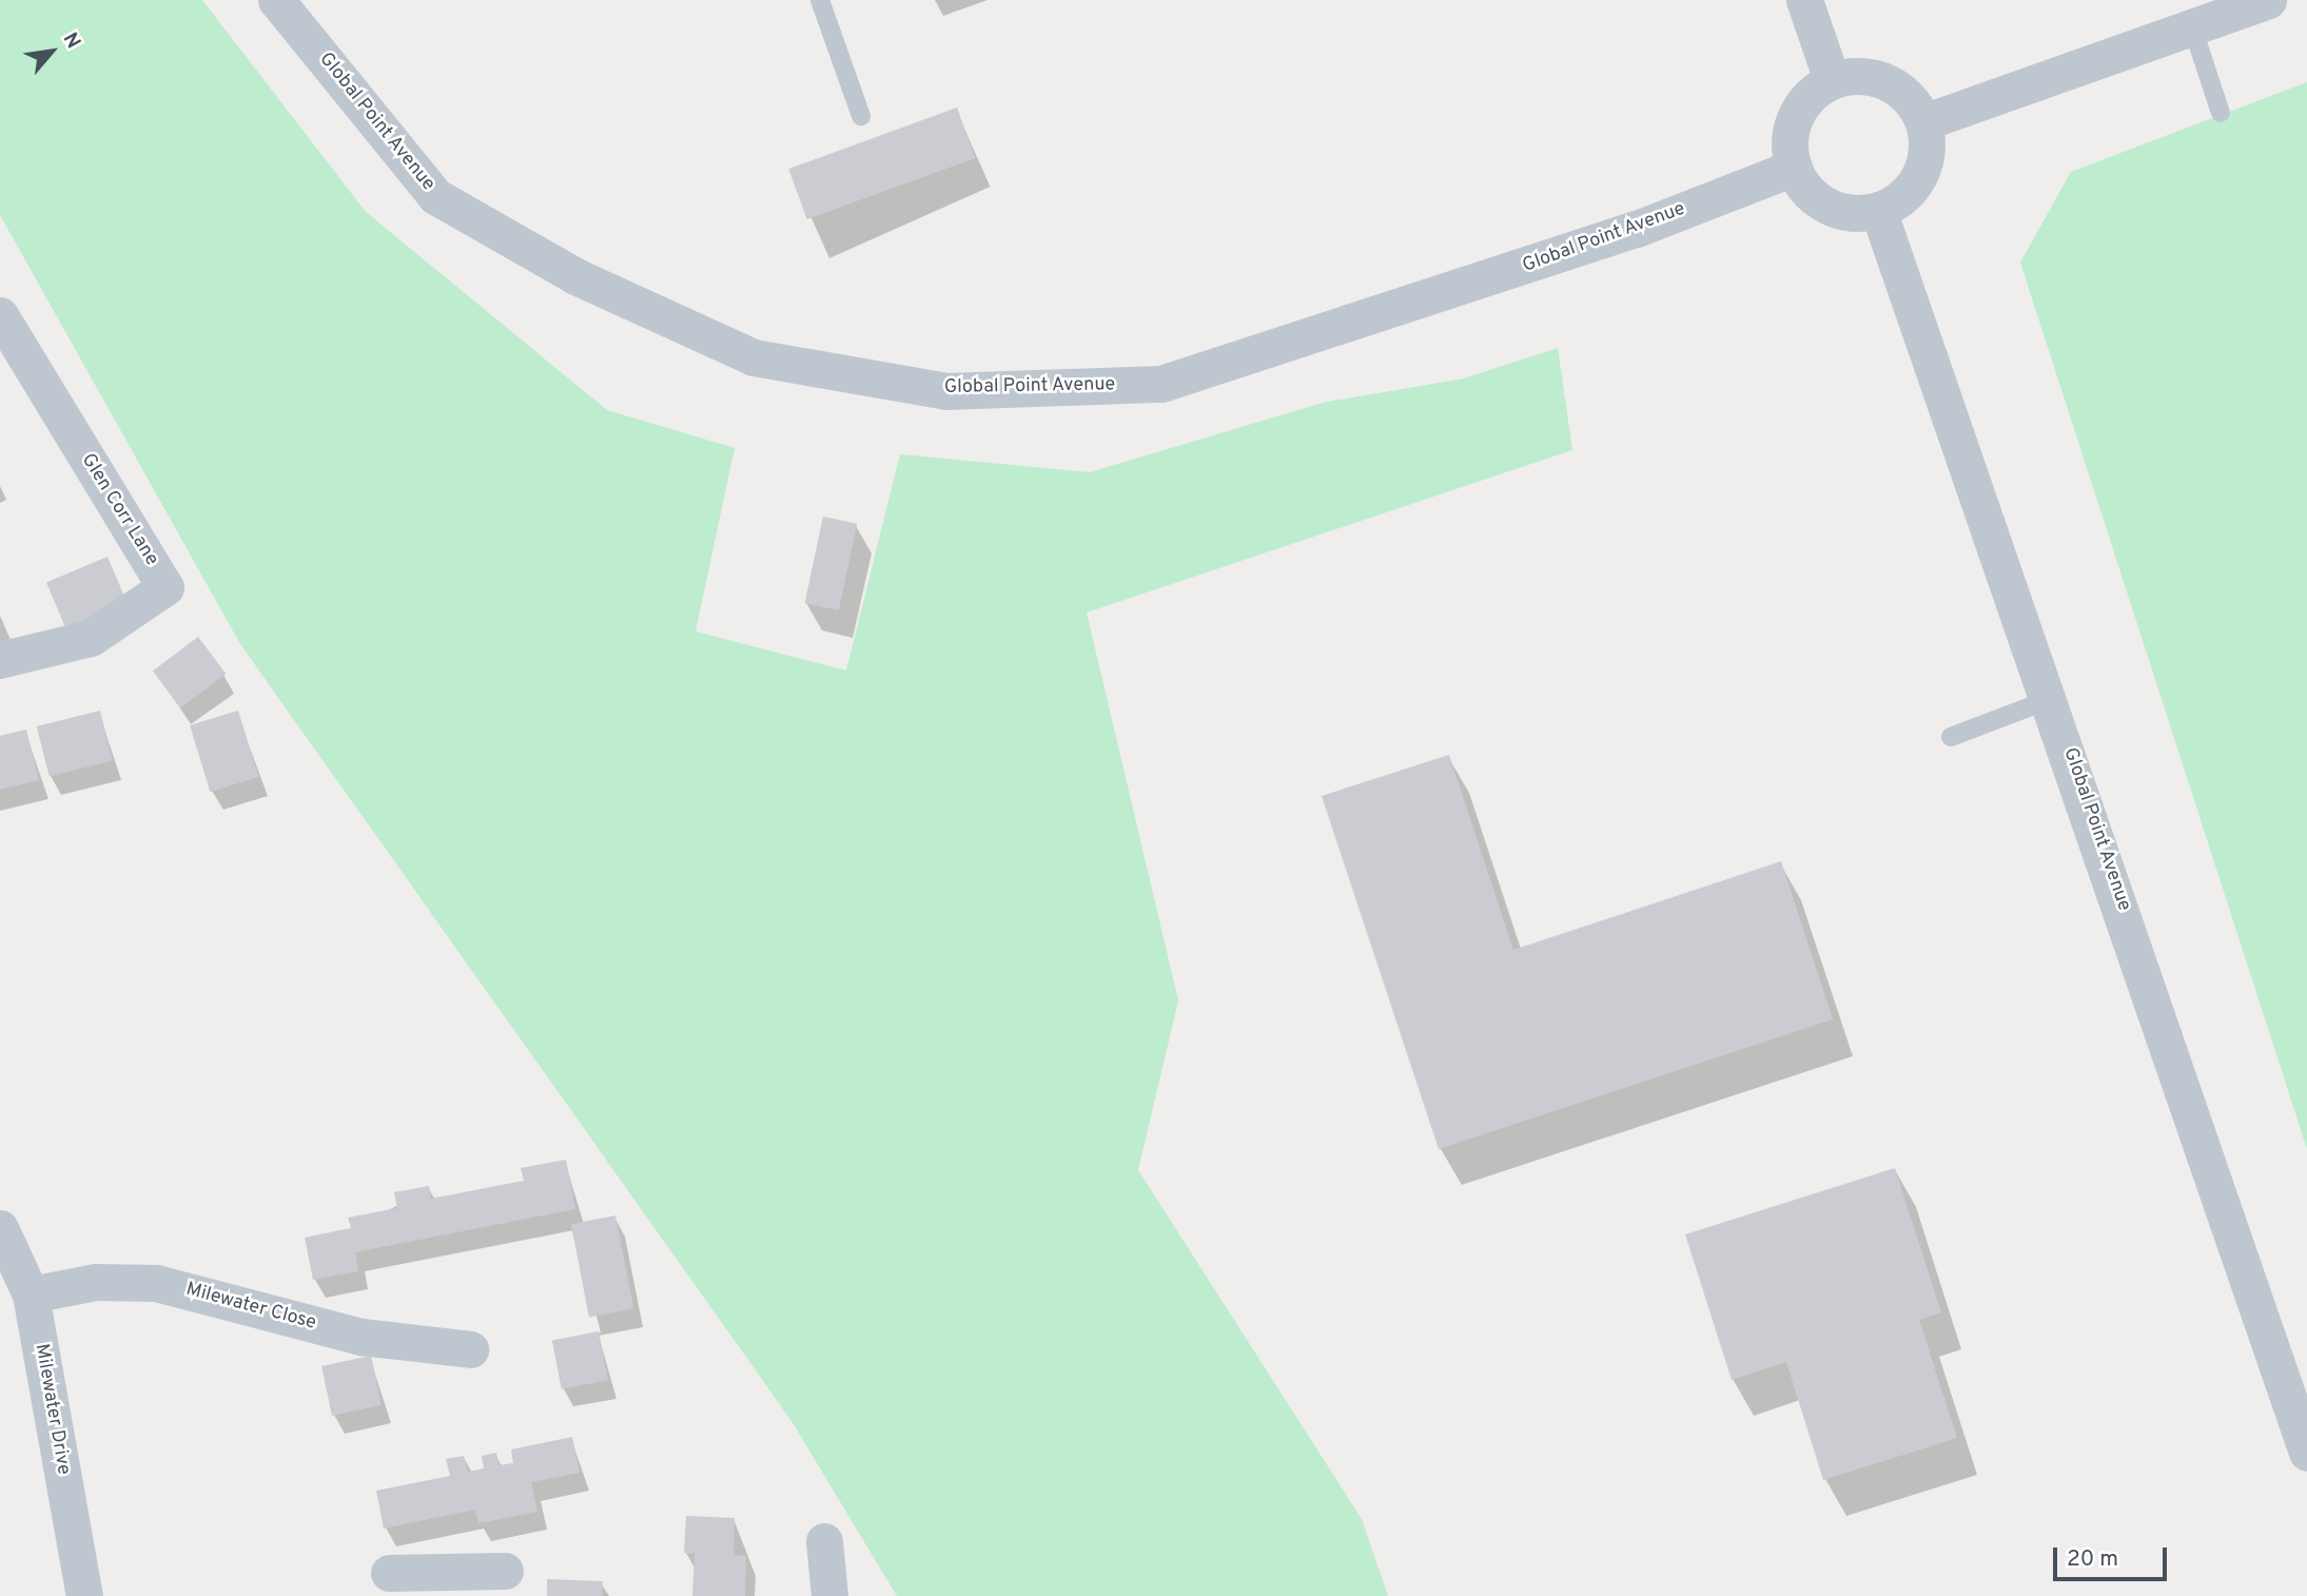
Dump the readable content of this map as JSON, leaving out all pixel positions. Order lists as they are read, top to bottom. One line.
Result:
{"streets":{"street":["Global Point Avenue","Glen Corr Lane","Milewater Close","Milewater Drive"]},"crossings":[["Milewater Close","Milewater Drive"]],"scale_bar":"20 m","north":"top right"}
